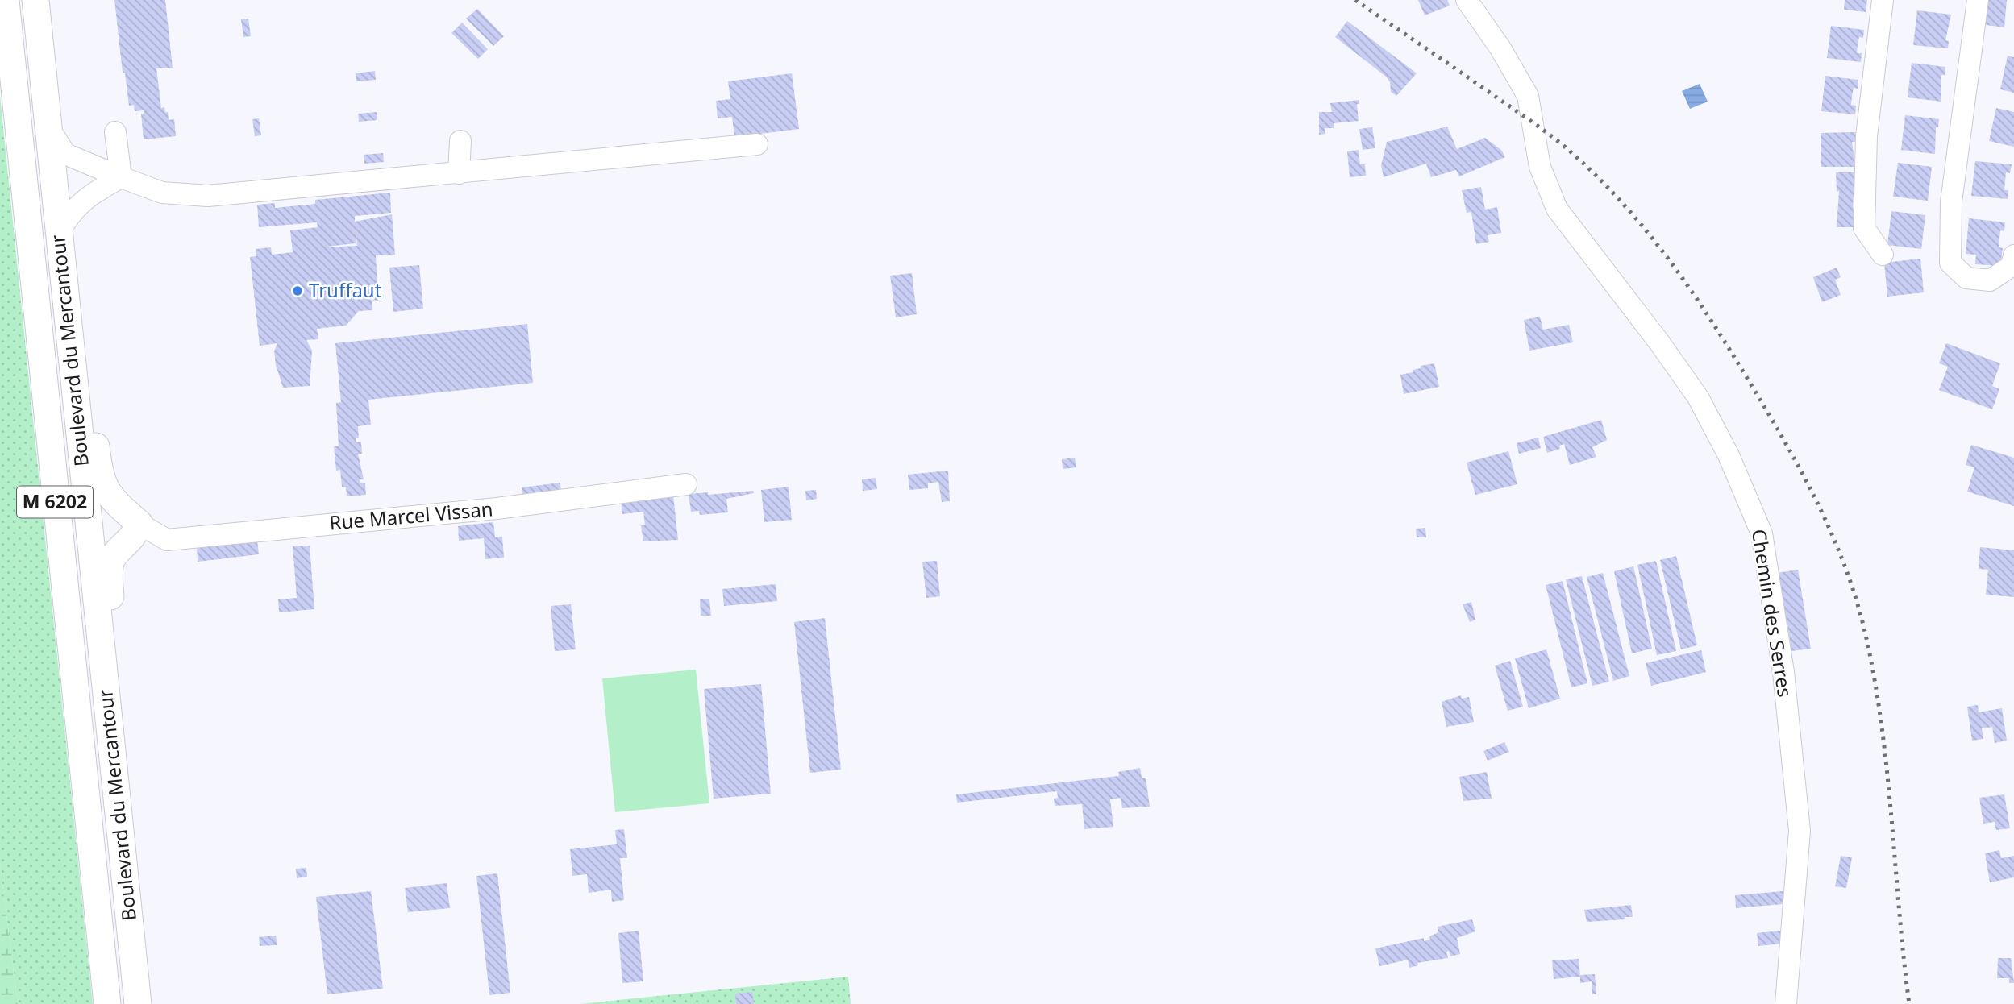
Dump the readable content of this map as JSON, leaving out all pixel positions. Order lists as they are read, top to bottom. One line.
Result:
{"streets":{"main road":["Boulevard du Mercantour","M 6202"],"street":["Rue Marcel Vissan","Chemin des Serres"]},"places":["Truffaut"]}
